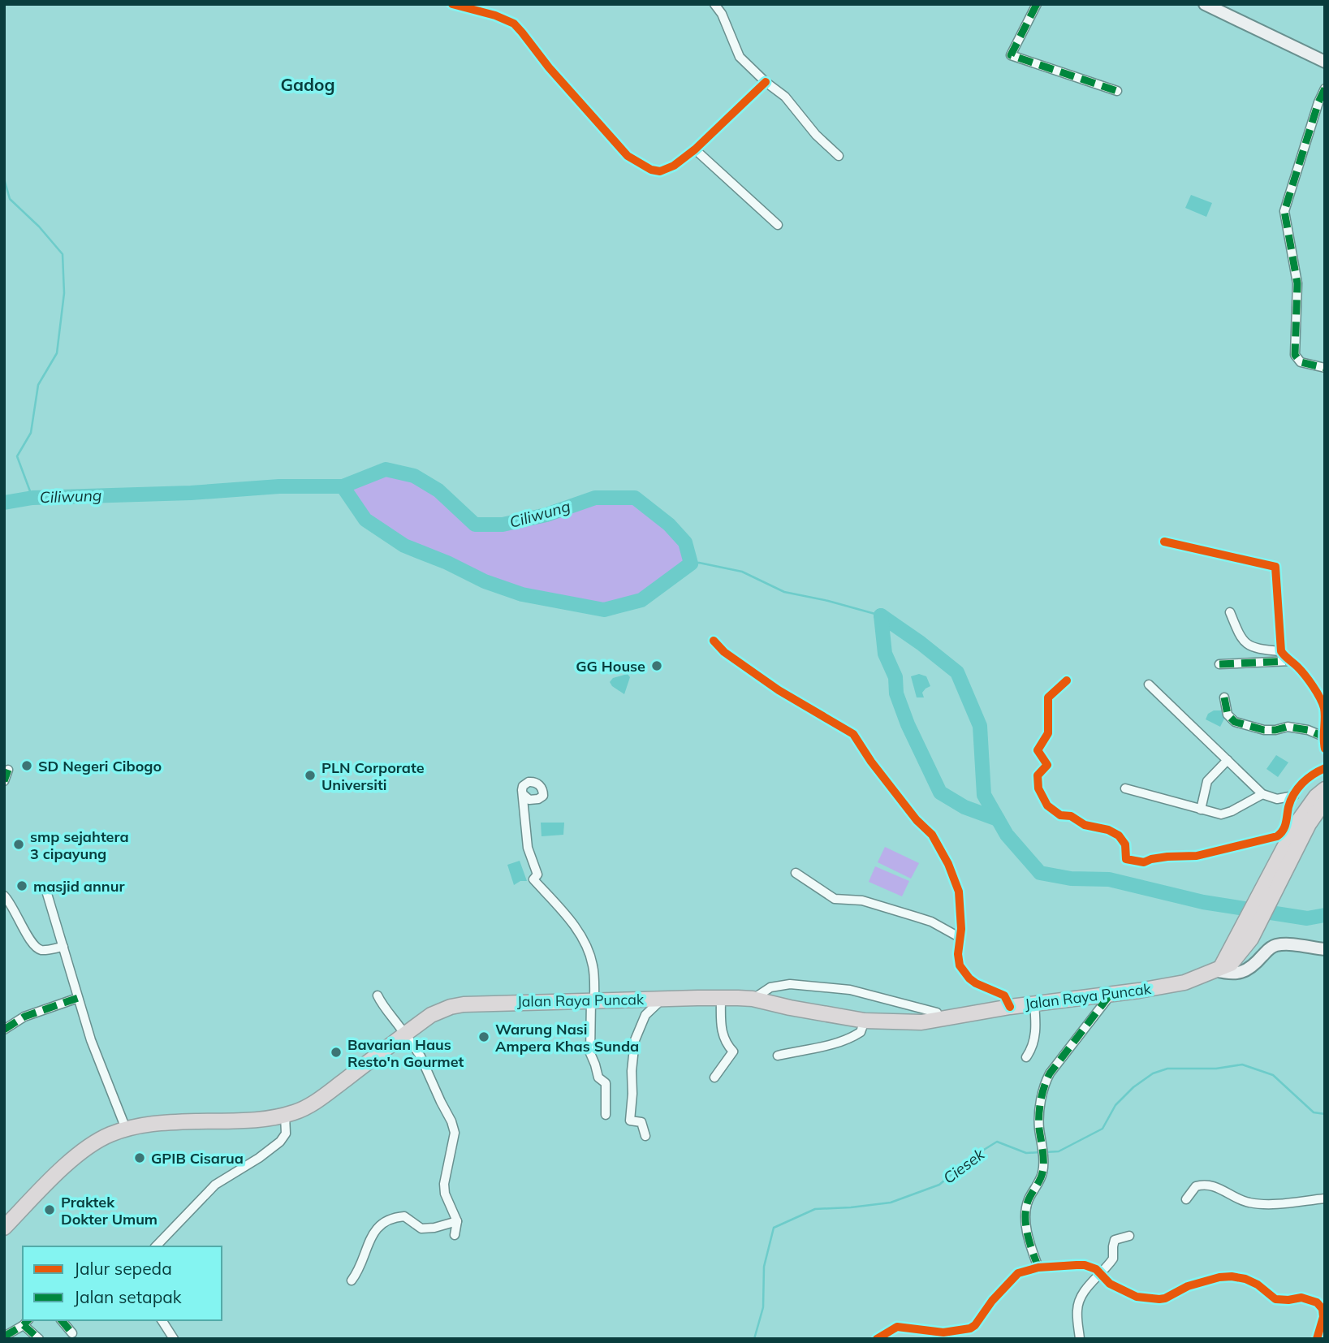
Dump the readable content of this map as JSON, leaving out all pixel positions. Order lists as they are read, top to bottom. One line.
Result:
{"streets":{"highway":["Jalan Raya Puncak"]},"districts":["Gadog"],"water":["Ciliwung","Ciesek"],"places":["GG House","SD Negeri Cibogo","PLN Corporate Universiti","smp sejahtera 3 cipayung","masjid annur","Warung Nasi Ampera Khas Sunda","Bavarian Haus Resto'n Gourmet","GPIB Cisarua","Praktek Dokter Umum"],"legend":["Jalur sepeda","Jalan setapak"]}
